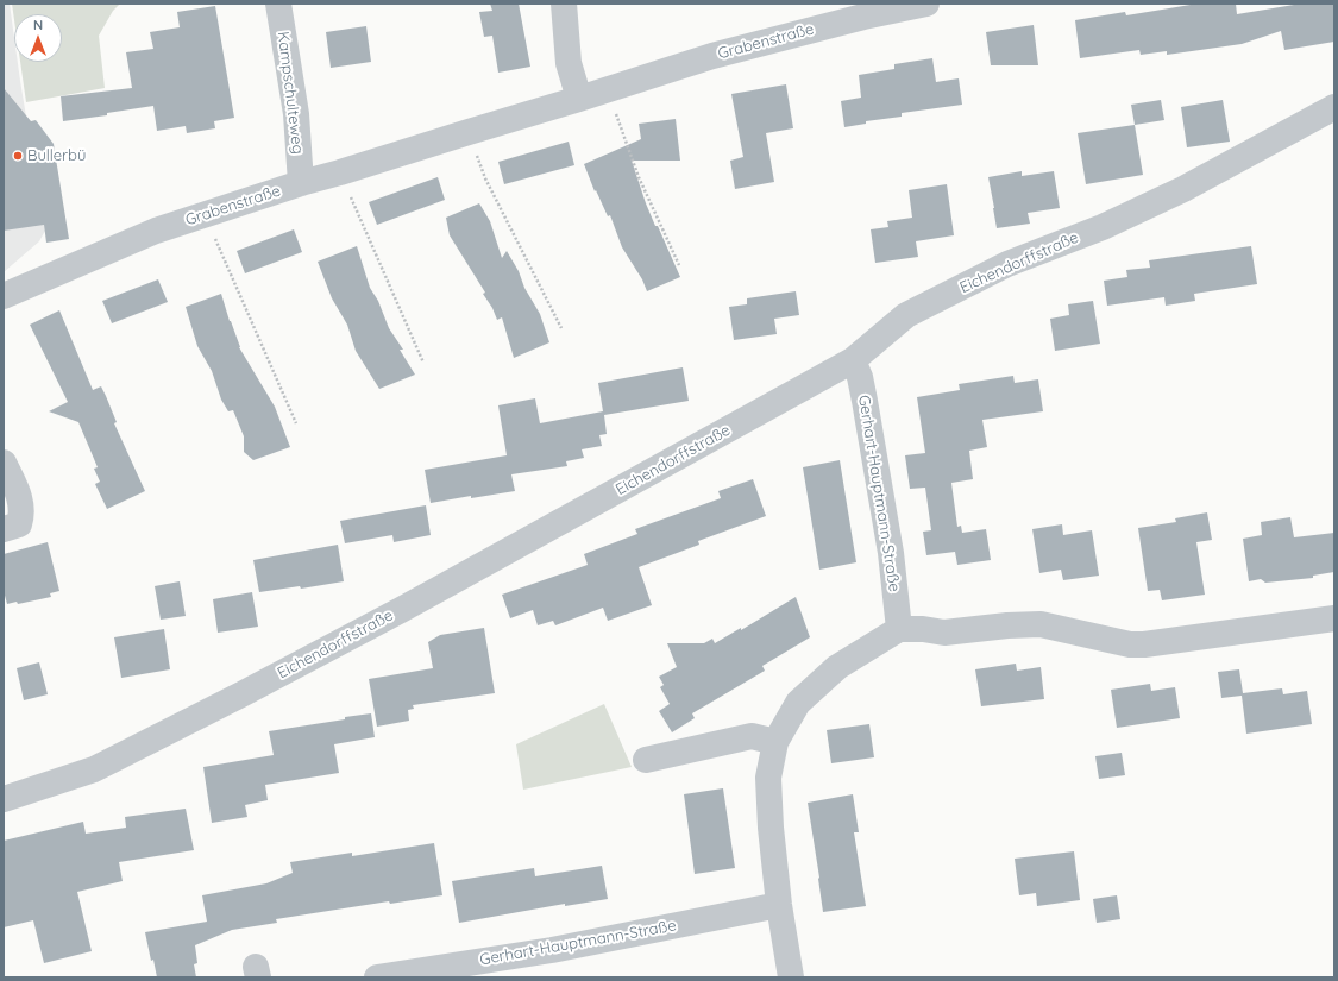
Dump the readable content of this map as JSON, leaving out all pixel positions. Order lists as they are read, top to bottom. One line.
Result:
{"streets":{"street":["Grabenstraße","Kampschulteweg","Eichendorffstraße","Gerhart-Hauptmann-Straße"]},"crossings":[["Grabenstraße","Kampschulteweg"],["Eichendorffstraße","Gerhart-Hauptmann-Straße"]],"places":["Bullerbü"],"north":"top"}
